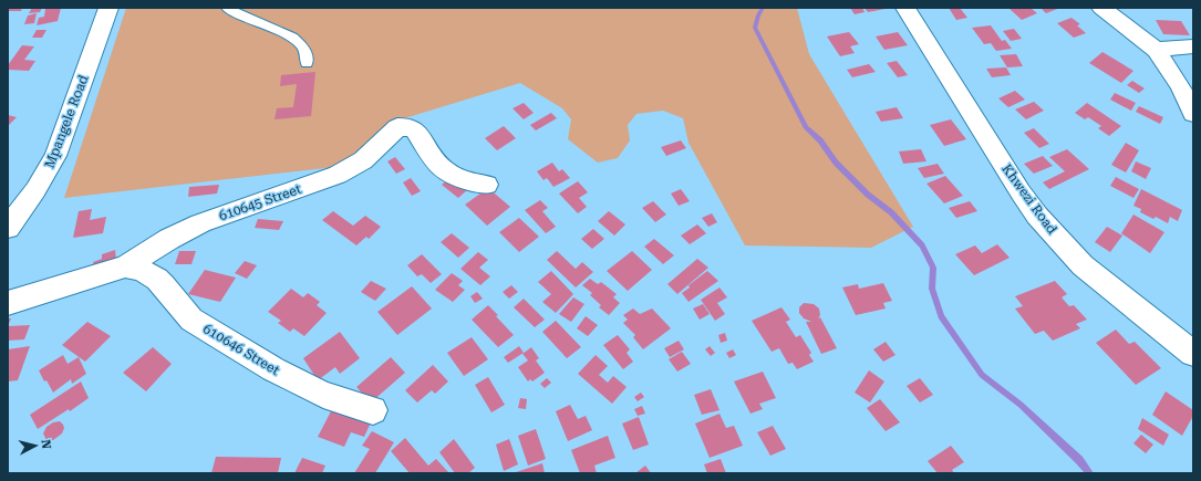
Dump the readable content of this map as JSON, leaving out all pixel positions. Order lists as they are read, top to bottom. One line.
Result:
{"streets":{"street":["Mpangele Road","Khwezi Road","610645 Street","610646 Street"]},"crossings":[["610645 Street","610646 Street"]],"north":"right"}
